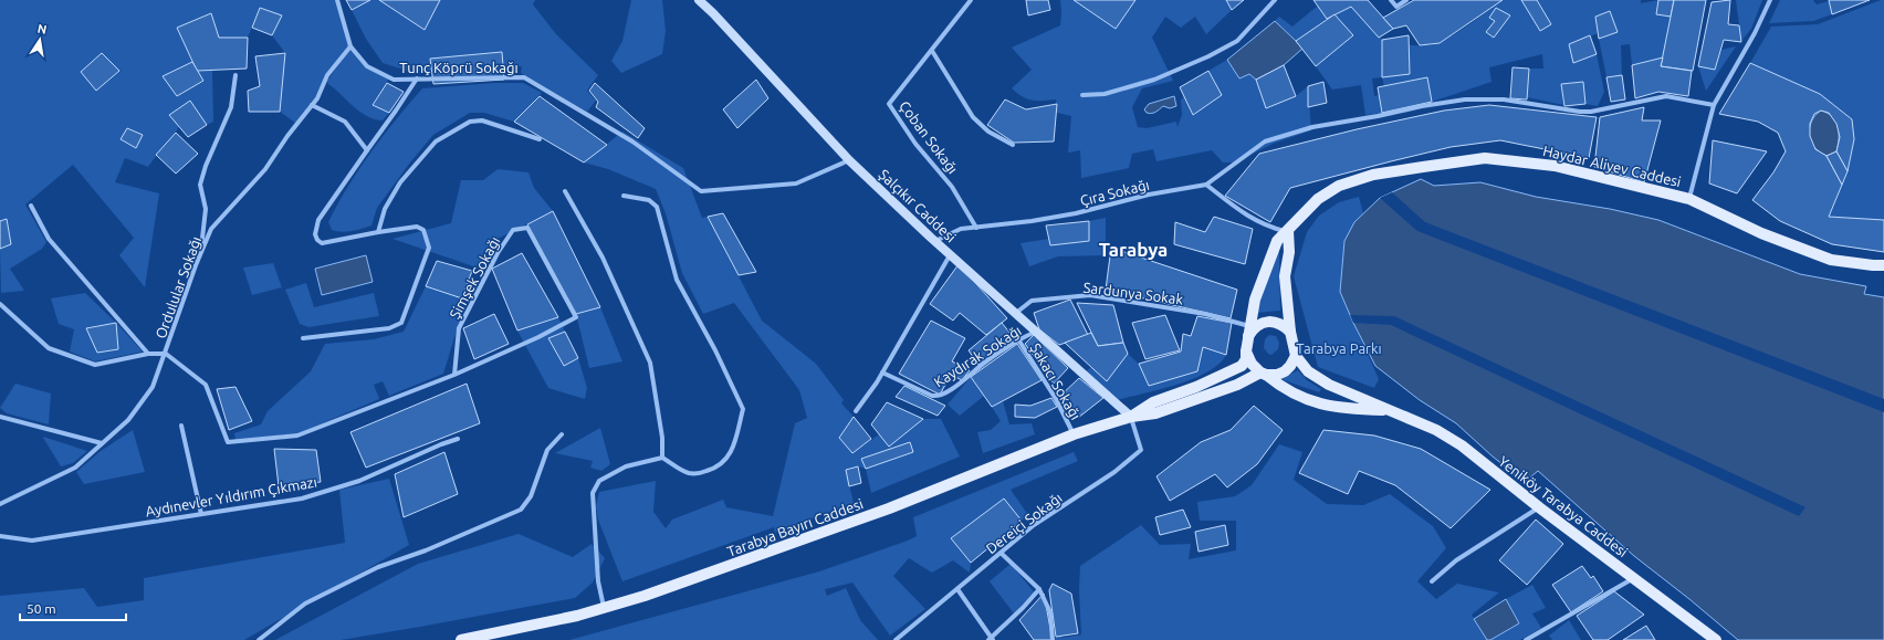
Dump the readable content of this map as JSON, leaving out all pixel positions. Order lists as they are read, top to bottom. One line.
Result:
{"streets":{"main road":["Haydar Aliyev Caddesi","Şalçıkır Caddesi","Yeniköy Tarabya Caddesi","Tarabya Bayırı Caddesi"],"street":["Tunç Köprü Sokağı","Çoban Sokağı","Çıra Sokağı","Şimşek Sokağı","Ordulular Sokağı","Sardunya Sokak","Kaydırak Sokağı","Şakacı Sokağı","Aydınevler Yıldırım Çıkmazı","Dereiçi Sokağı"]},"crossings":[["Tunç Köprü Sokağı","Şalçıkır Caddesi"],["Tunç Köprü Sokağı","Ordulular Sokağı"],["Çoban Sokağı","Çıra Sokağı"],["Haydar Aliyev Caddesi","Sardunya Sokak"],["Haydar Aliyev Caddesi","Tarabya Bayırı Caddesi"],["Çıra Sokağı","Şalçıkır Caddesi"],["Şalçıkır Caddesi","Sardunya Sokak"],["Şalçıkır Caddesi","Kaydırak Sokağı"],["Şalçıkır Caddesi","Dereiçi Sokağı"],["Şalçıkır Caddesi","Tarabya Bayırı Caddesi"],["Şimşek Sokağı","Ordulular Sokağı"],["Sardunya Sokak","Tarabya Bayırı Caddesi"],["Kaydırak Sokağı","Şakacı Sokağı"],["Şakacı Sokağı","Tarabya Bayırı Caddesi"],["Dereiçi Sokağı","Tarabya Bayırı Caddesi"]],"districts":["Tarabya"],"parks":["Tarabya Parkı"],"scale_bar":"50 m","north":"top"}
